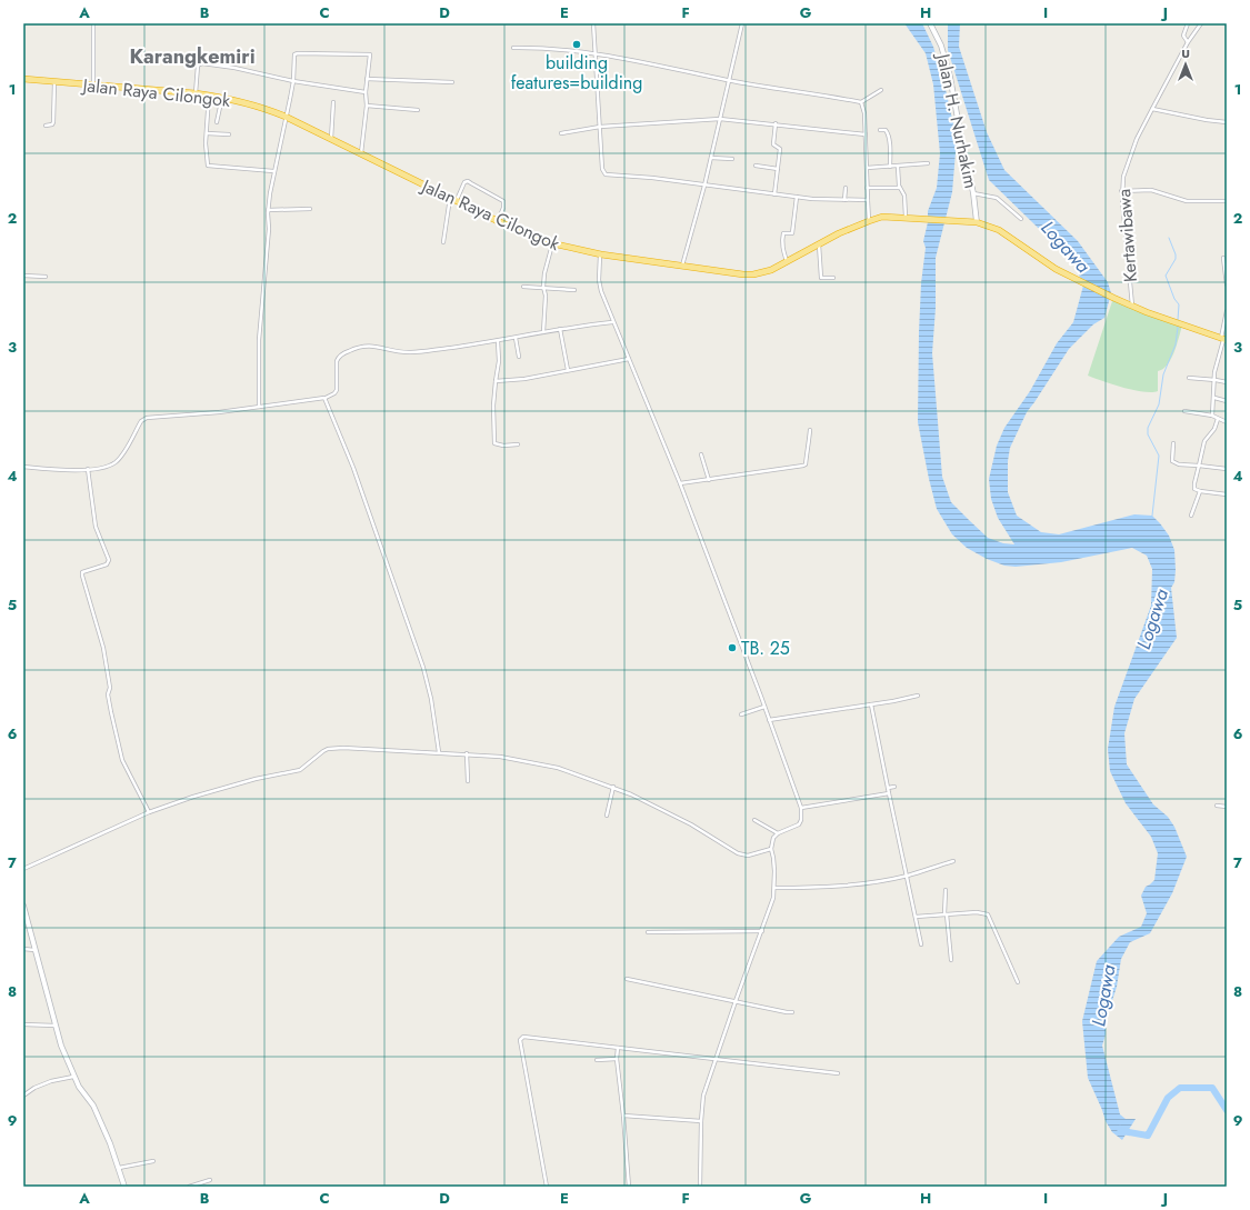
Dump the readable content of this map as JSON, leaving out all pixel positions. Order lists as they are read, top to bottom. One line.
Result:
{"streets":{"highway":["Jalan Raya Cilongok"],"street":["Jalan H. Nurhakim","Kertawibawa"]},"crossings":[["Jalan Raya Cilongok","Jalan H. Nurhakim"],["Jalan Raya Cilongok","Kertawibawa"]],"districts":["Karangkemiri"],"water":["Logawa"],"places":["building features=building","TB. 25"],"north":"top","grid":{"columns":["A","B","C","D","E","F","G","H","I","J"],"rows":["1","2","3","4","5","6","7","8","9"]}}
